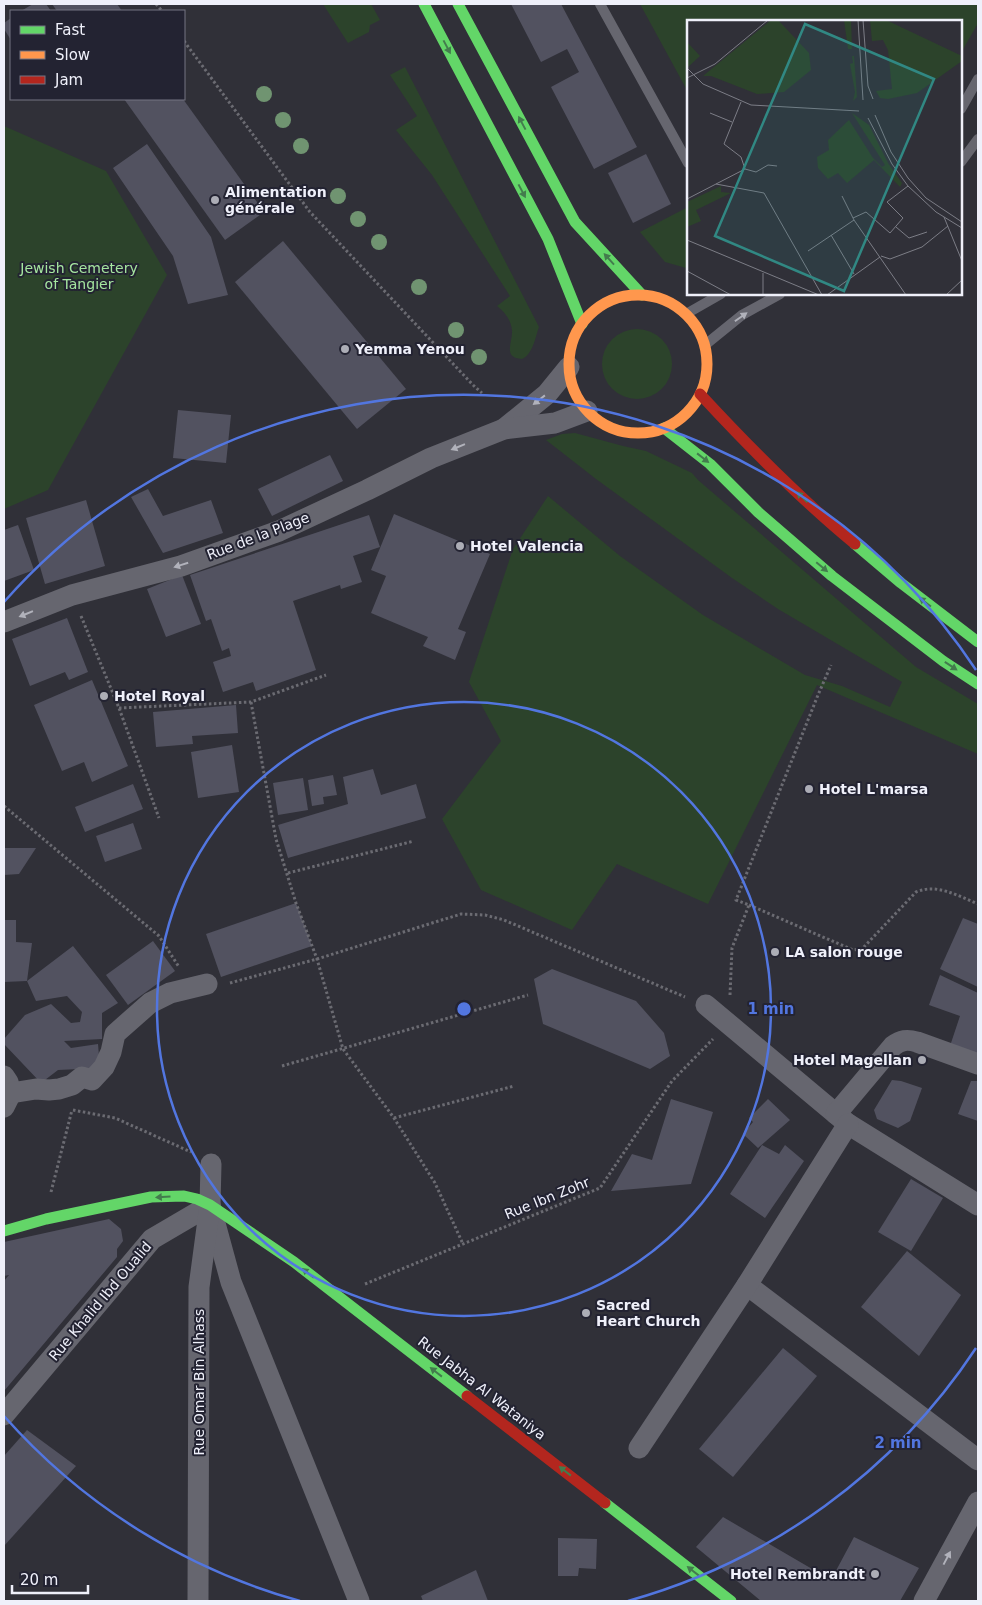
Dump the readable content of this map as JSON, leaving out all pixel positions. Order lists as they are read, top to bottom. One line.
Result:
{"streets":{"main road":["Rue Jabha Al Wataniya"],"street":["Rue de la Plage","Rue Khalid Ibd Oualid","Rue Omar Bin Alhass"],"path":["Rue Ibn Zohr"]},"crossings":[["Rue Ibn Zohr","Rue Jabha Al Wataniya"],["Rue Khalid Ibd Oualid","Rue Omar Bin Alhass"],["Rue Khalid Ibd Oualid","Rue Jabha Al Wataniya"],["Rue Omar Bin Alhass","Rue Jabha Al Wataniya"]],"one_way":["Rue de la Plage","Rue Jabha Al Wataniya"],"parks":["Jewish Cemetery of Tangier"],"places":["Alimentation générale","Yemma Yenou","Hotel Valencia","Hotel Royal","Hotel L'marsa","LA salon rouge","Hotel Magellan","Sacred Heart Church","Hotel Rembrandt"],"legend":["Fast","Slow","Jam"],"scale_bar":"20 m","rings":["1 min","2 min"]}
